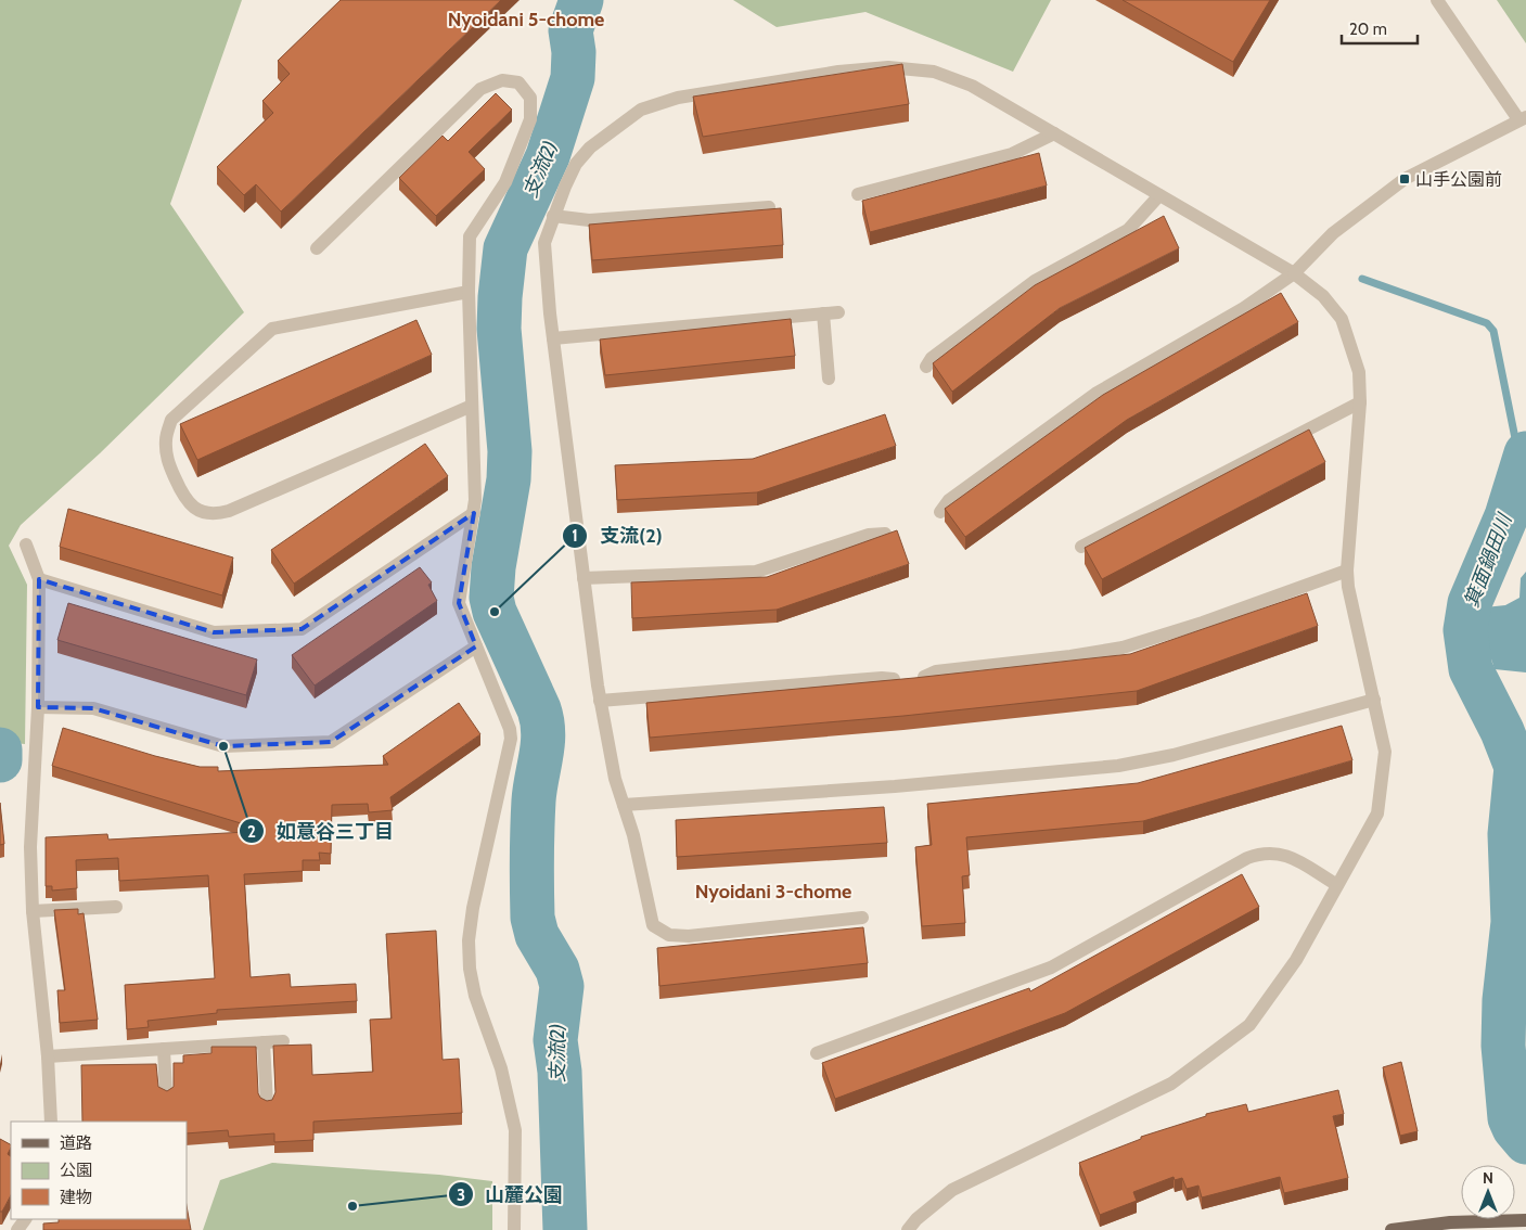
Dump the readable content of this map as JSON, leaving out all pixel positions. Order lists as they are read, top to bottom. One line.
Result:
{"districts":["Nyoidani 5-chome","Nyoidani 3-chome"],"water":["支流(2)","箕面鍋田川"],"places":{"transit":["山手公園前"],"other":["支流(2)","如意谷三丁目","山麓公園"]},"legend":["道路","公園","建物"],"scale_bar":"20 m","north":"top"}
